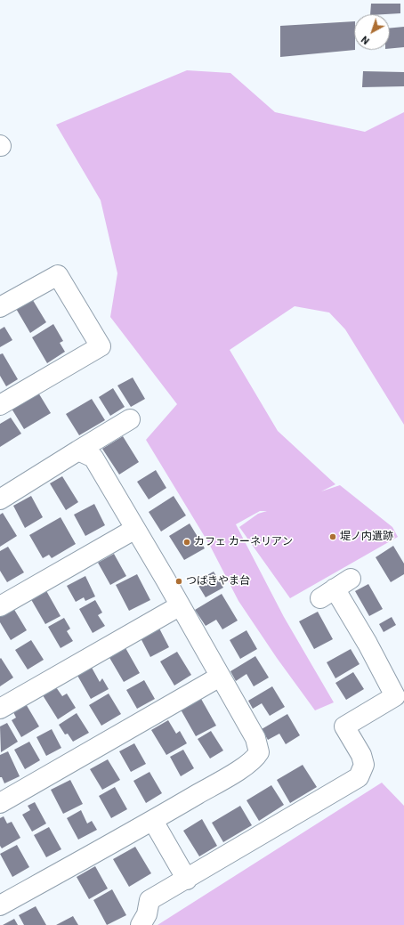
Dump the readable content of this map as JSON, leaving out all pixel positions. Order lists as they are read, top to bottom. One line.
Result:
{"places":["堤ノ内遺跡","カフェ カーネリアン","つばきやま台"],"north":"bottom left"}
